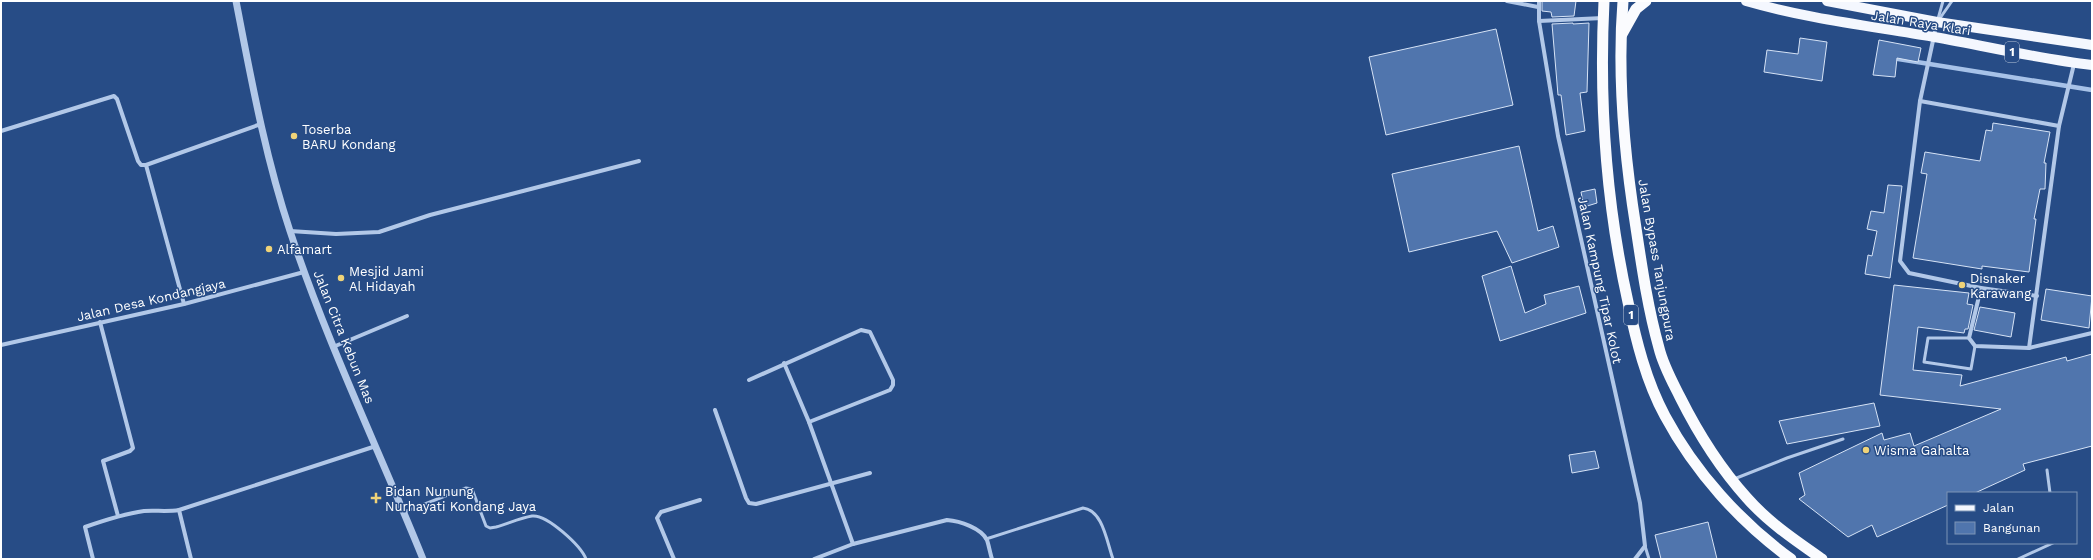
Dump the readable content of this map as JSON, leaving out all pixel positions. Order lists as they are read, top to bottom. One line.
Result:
{"streets":{"highway":["1","Jalan Bypass Tanjungpura"],"main road":["Jalan Raya Klari"],"street":["Jalan Kampung Tipar Kolot","Jalan Desa Kondangjaya","Jalan Citra Kebun Mas"]},"crossings":[["Jalan Desa Kondangjaya","Jalan Citra Kebun Mas"]],"places":{"other":["Toserba BARU Kondang","Alfamart","Mesjid Jami Al Hidayah","Disnaker Karawang","Wisma Gahalta"],"health":["Bidan Nunung Nurhayati Kondang Jaya"]},"legend":["Jalan","Bangunan"]}
